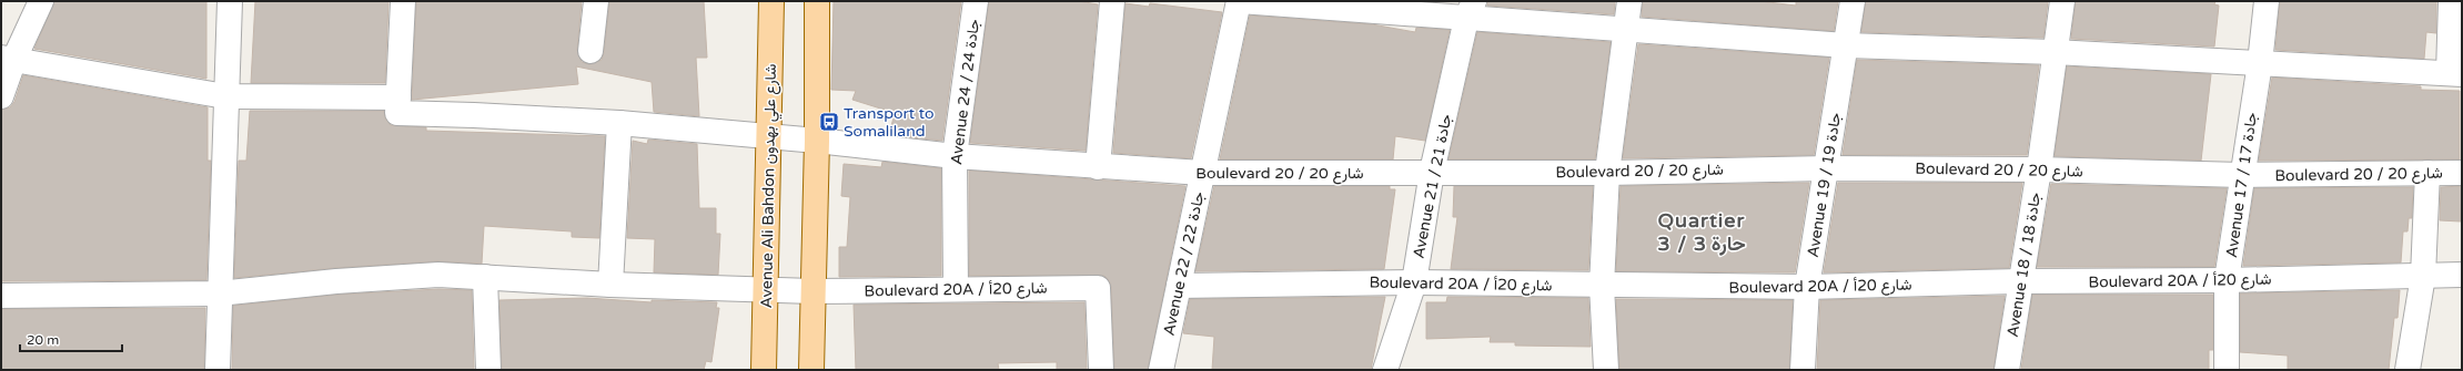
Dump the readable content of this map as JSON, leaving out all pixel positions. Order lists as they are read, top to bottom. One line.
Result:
{"streets":{"main road":["Avenue Ali Bahdon شارع علي بهدون"],"street":["Avenue 24 / جادة 24","Boulevard 20 / شارع 20","Avenue 19 / جادة 19","Avenue 17 / جادة 17","Avenue 21 / جادة 21","Avenue 22 / جادة 22","Avenue 18 / جادة 18","Boulevard 20A / شارع 20أ"]},"crossings":[["Avenue 24 / جادة 24","Boulevard 20 / شارع 20"],["Avenue 24 / جادة 24","Boulevard 20A / شارع 20أ"],["Boulevard 20 / شارع 20","Avenue 19 / جادة 19"],["Boulevard 20 / شارع 20","Avenue 17 / جادة 17"],["Boulevard 20 / شارع 20","Avenue Ali Bahdon شارع علي بهدون"],["Boulevard 20 / شارع 20","Avenue 21 / جادة 21"],["Boulevard 20 / شارع 20","Avenue 22 / جادة 22"],["Boulevard 20 / شارع 20","Avenue 18 / جادة 18"],["Avenue 19 / جادة 19","Boulevard 20A / شارع 20أ"],["Avenue 17 / جادة 17","Boulevard 20A / شارع 20أ"],["Avenue Ali Bahdon شارع علي بهدون","Boulevard 20A / شارع 20أ"],["Avenue 21 / جادة 21","Boulevard 20A / شارع 20أ"],["Avenue 22 / جادة 22","Boulevard 20A / شارع 20أ"],["Avenue 18 / جادة 18","Boulevard 20A / شارع 20أ"]],"districts":["Quartier 3 / حارة 3"],"places":{"bus stop":["Transport to Somaliland"]},"scale_bar":"20 m"}
